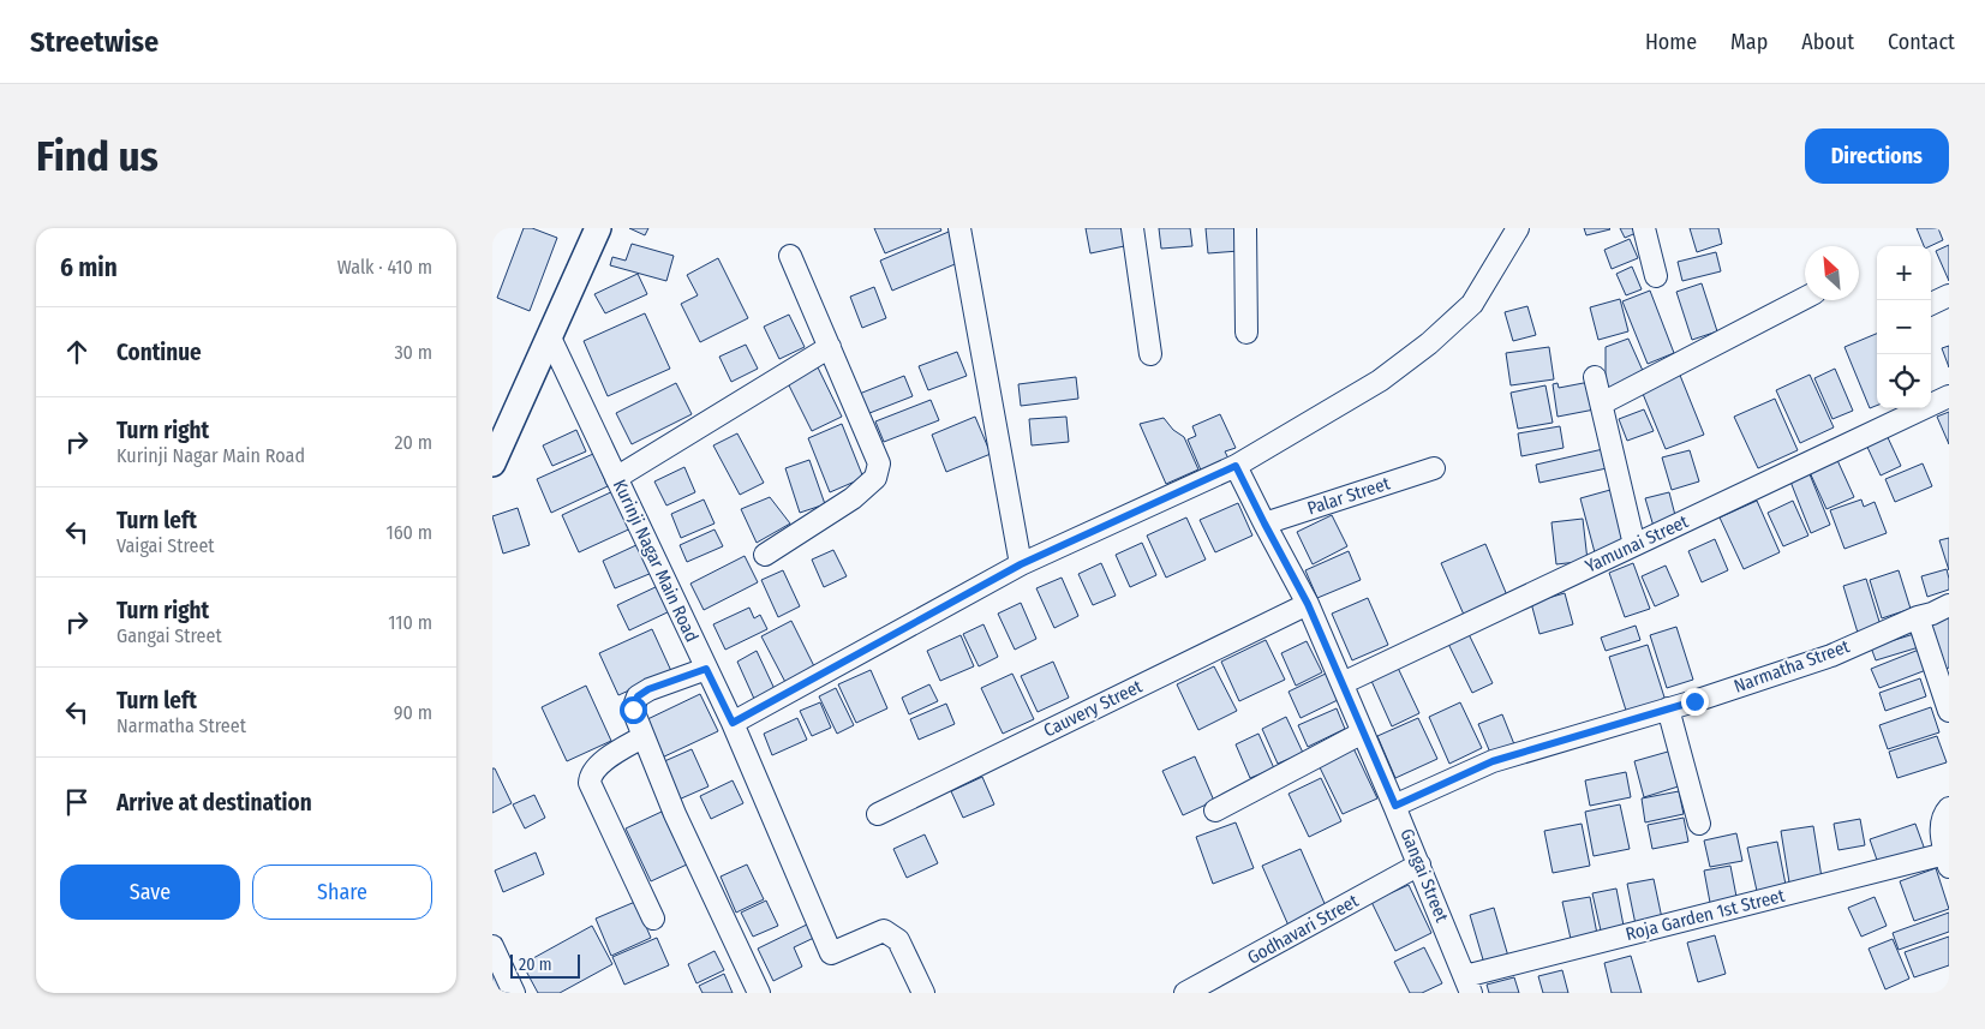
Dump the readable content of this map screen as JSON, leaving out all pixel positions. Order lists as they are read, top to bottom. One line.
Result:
{"streets":{"street":["Palar Street","Yamunai Street","Kurinji Nagar Main Road","Narmatha Street","Cauvery Street","Gangai Street","Roja Garden 1st Street","Godhavari Street"]},"crossings":[["Palar Street","Gangai Street"],["Yamunai Street","Gangai Street"],["Narmatha Street","Gangai Street"],["Cauvery Street","Gangai Street"],["Gangai Street","Roja Garden 1st Street"],["Gangai Street","Godhavari Street"]],"scale_bar":"20 m","north":"top left","page":{"header":"Streetwise","nav":["Home","Map","About","Contact"],"buttons":["Directions",["Save","Share"]],"title":"Find us","heading":["6 min","Walk · 410 m"],"map_buttons":["+","−"],"list":[["Continue","30 m"],["Turn right","Kurinji Nagar Main Road","20 m"],["Turn left","Vaigai Street","160 m"],["Turn right","Gangai Street","110 m"],["Turn left","Narmatha Street","90 m"],"Arrive at destination"],"scale":"20 m"}}
